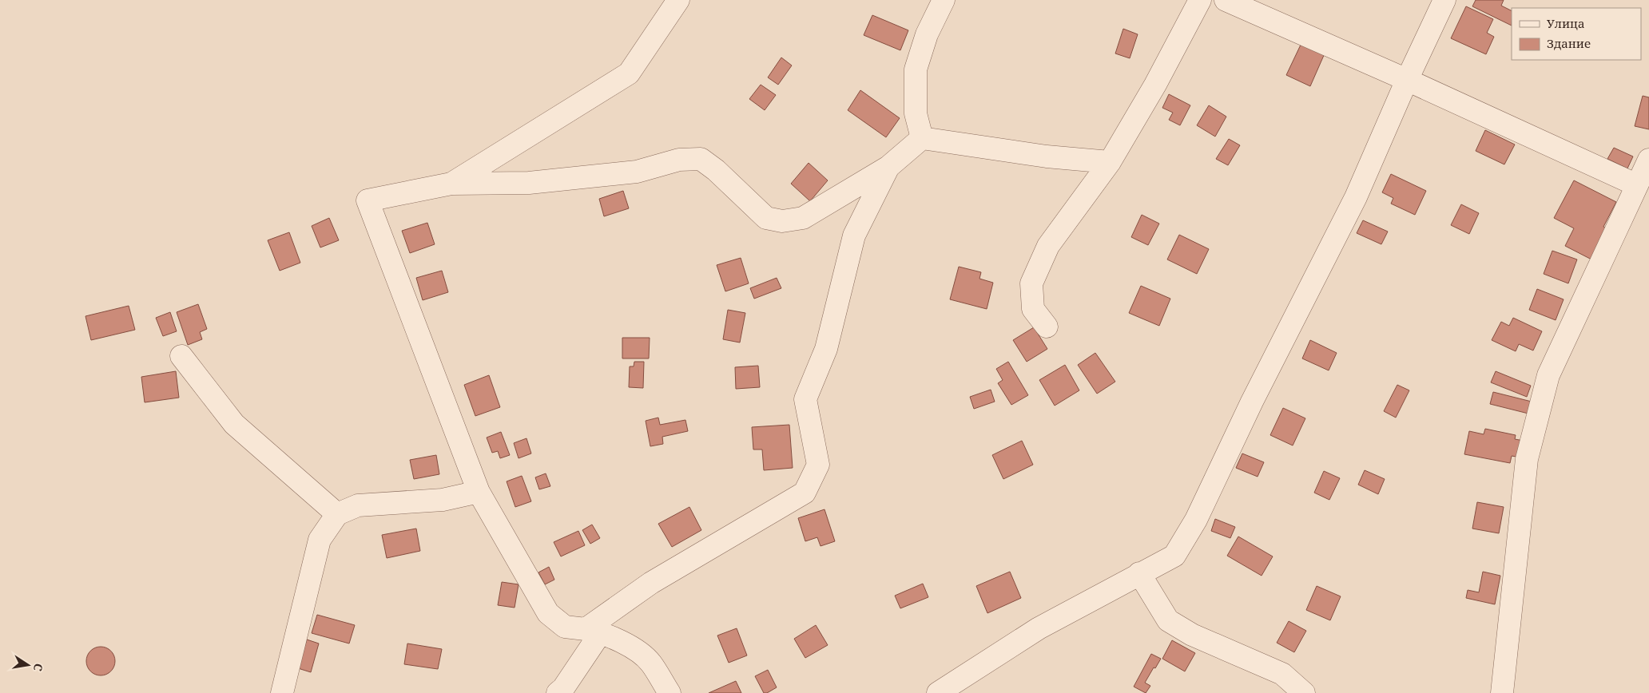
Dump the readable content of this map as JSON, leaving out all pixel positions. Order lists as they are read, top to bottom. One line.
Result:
{"legend":["Улица","Здание"],"north":"right"}
